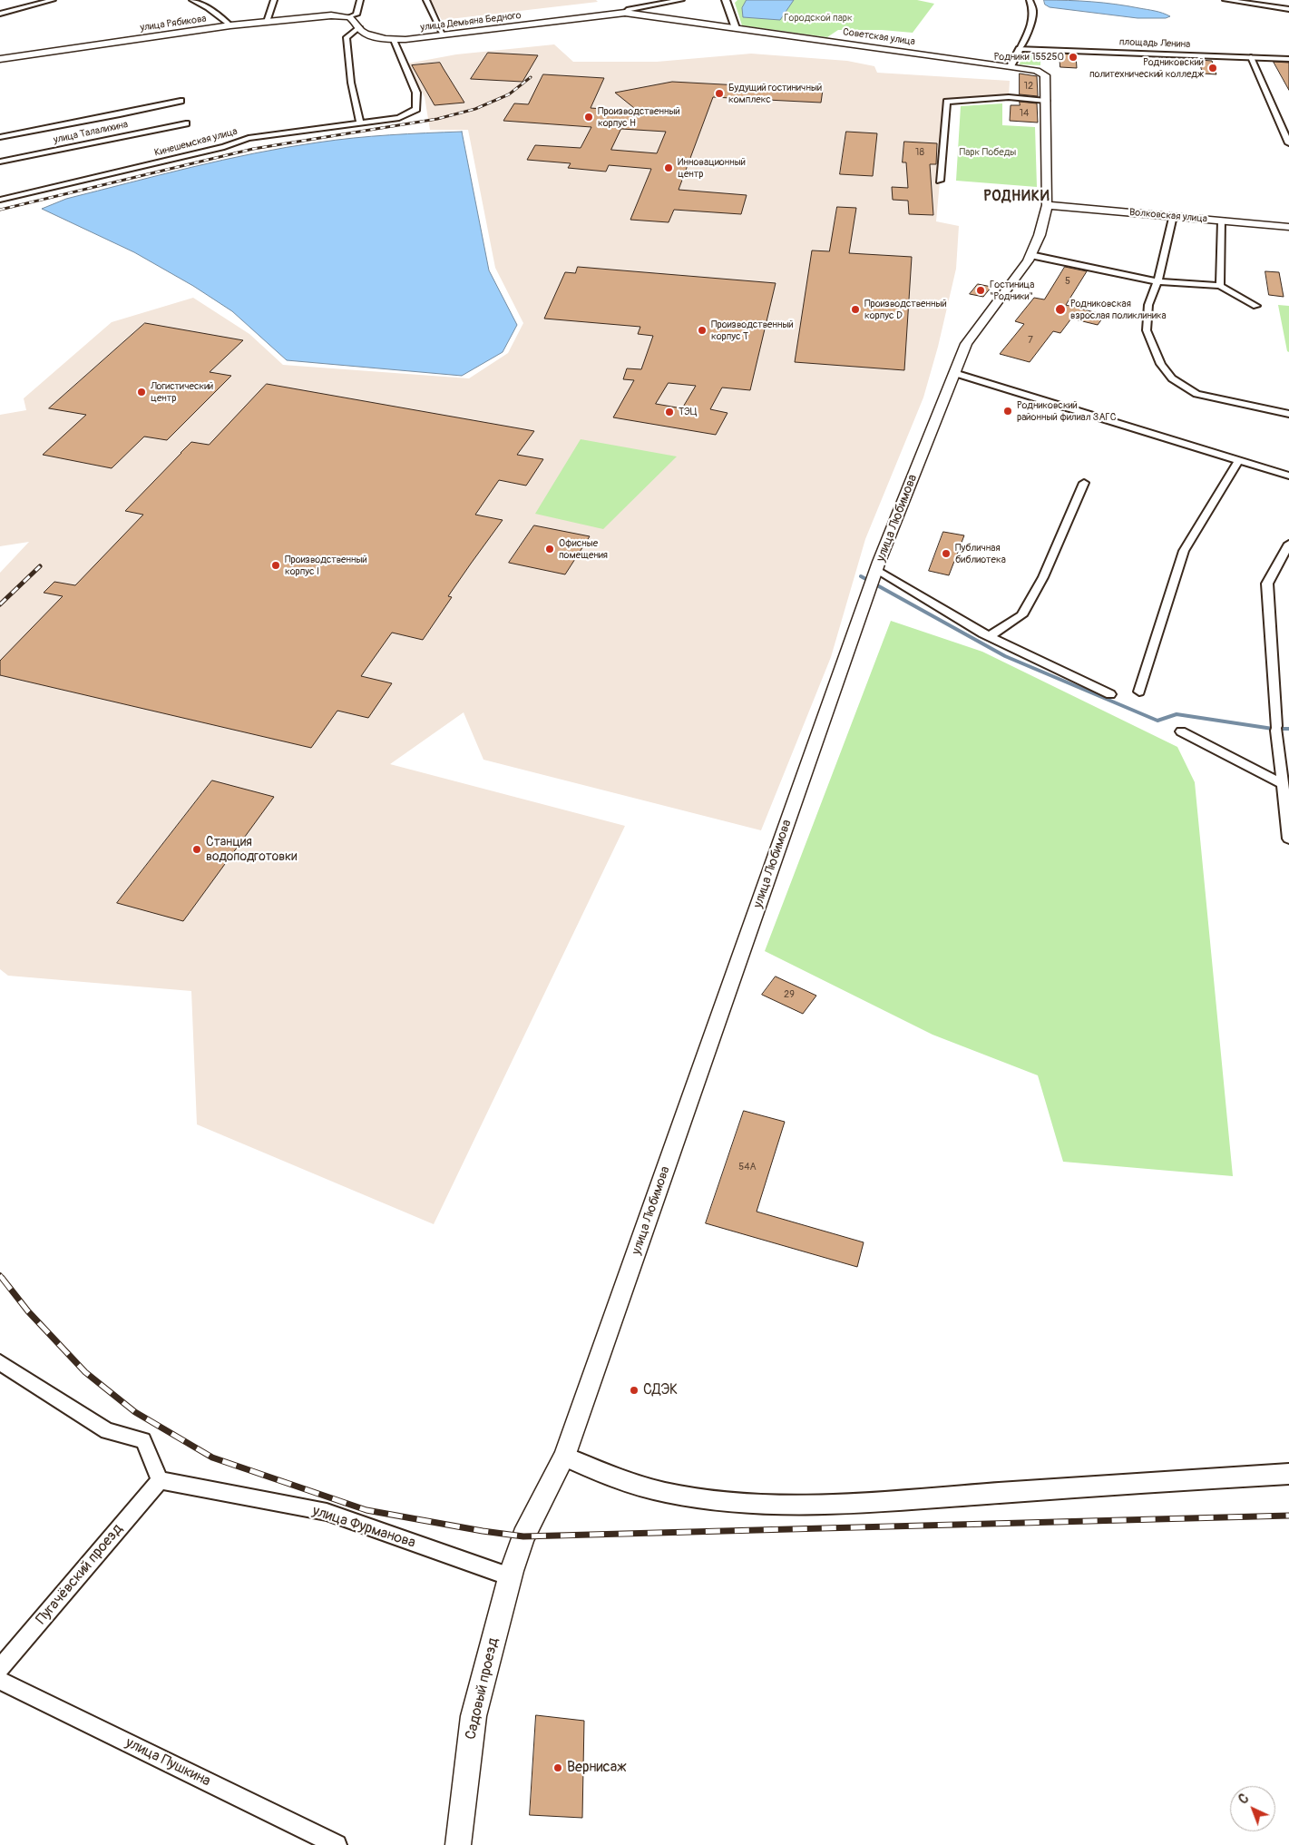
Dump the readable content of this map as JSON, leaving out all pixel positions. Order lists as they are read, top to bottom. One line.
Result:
{"streets":{"main road":["улица Демьяна Бедного","улица Рябикова","Советская улица","Волковская улица","улица Любимова","Садовый проезд"],"street":["площадь Ленина","улица Талалихина","Кинешемская улица","улица Фурманова","Пугачёвский проезд","улица Пушкина"]},"crossings":[["улица Демьяна Бедного","улица Рябикова"],["улица Демьяна Бедного","Советская улица"],["улица Демьяна Бедного","Кинешемская улица"],["Советская улица","Волковская улица"],["Советская улица","улица Любимова"],["Волковская улица","улица Любимова"],["улица Любимова","Садовый проезд"],["улица Фурманова","Пугачёвский проезд"],["улица Фурманова","Садовый проезд"]],"districts":["РОДНИКИ"],"parks":["Городской парк","Парк Победы"],"places":["Родники 155250","Родниковский политехнический колледж","Будущий гостиничный комплекс","Производственный корпус H","Инновационный центр","Гостиница \"Родники\"","Производственный корпус D","Родниковская взрослая поликлиника","Производственный корпус T","Логистический центр","Родниковский районный филиал ЗАГС","ТЭЦ","Офисные помещения","Публичная библиотека","Производственный корпус I","Станция водоподготовки","СДЭК","Вернисаж"],"house_numbers":["12","14","18","5","7","29","54А"],"north":"top left"}
